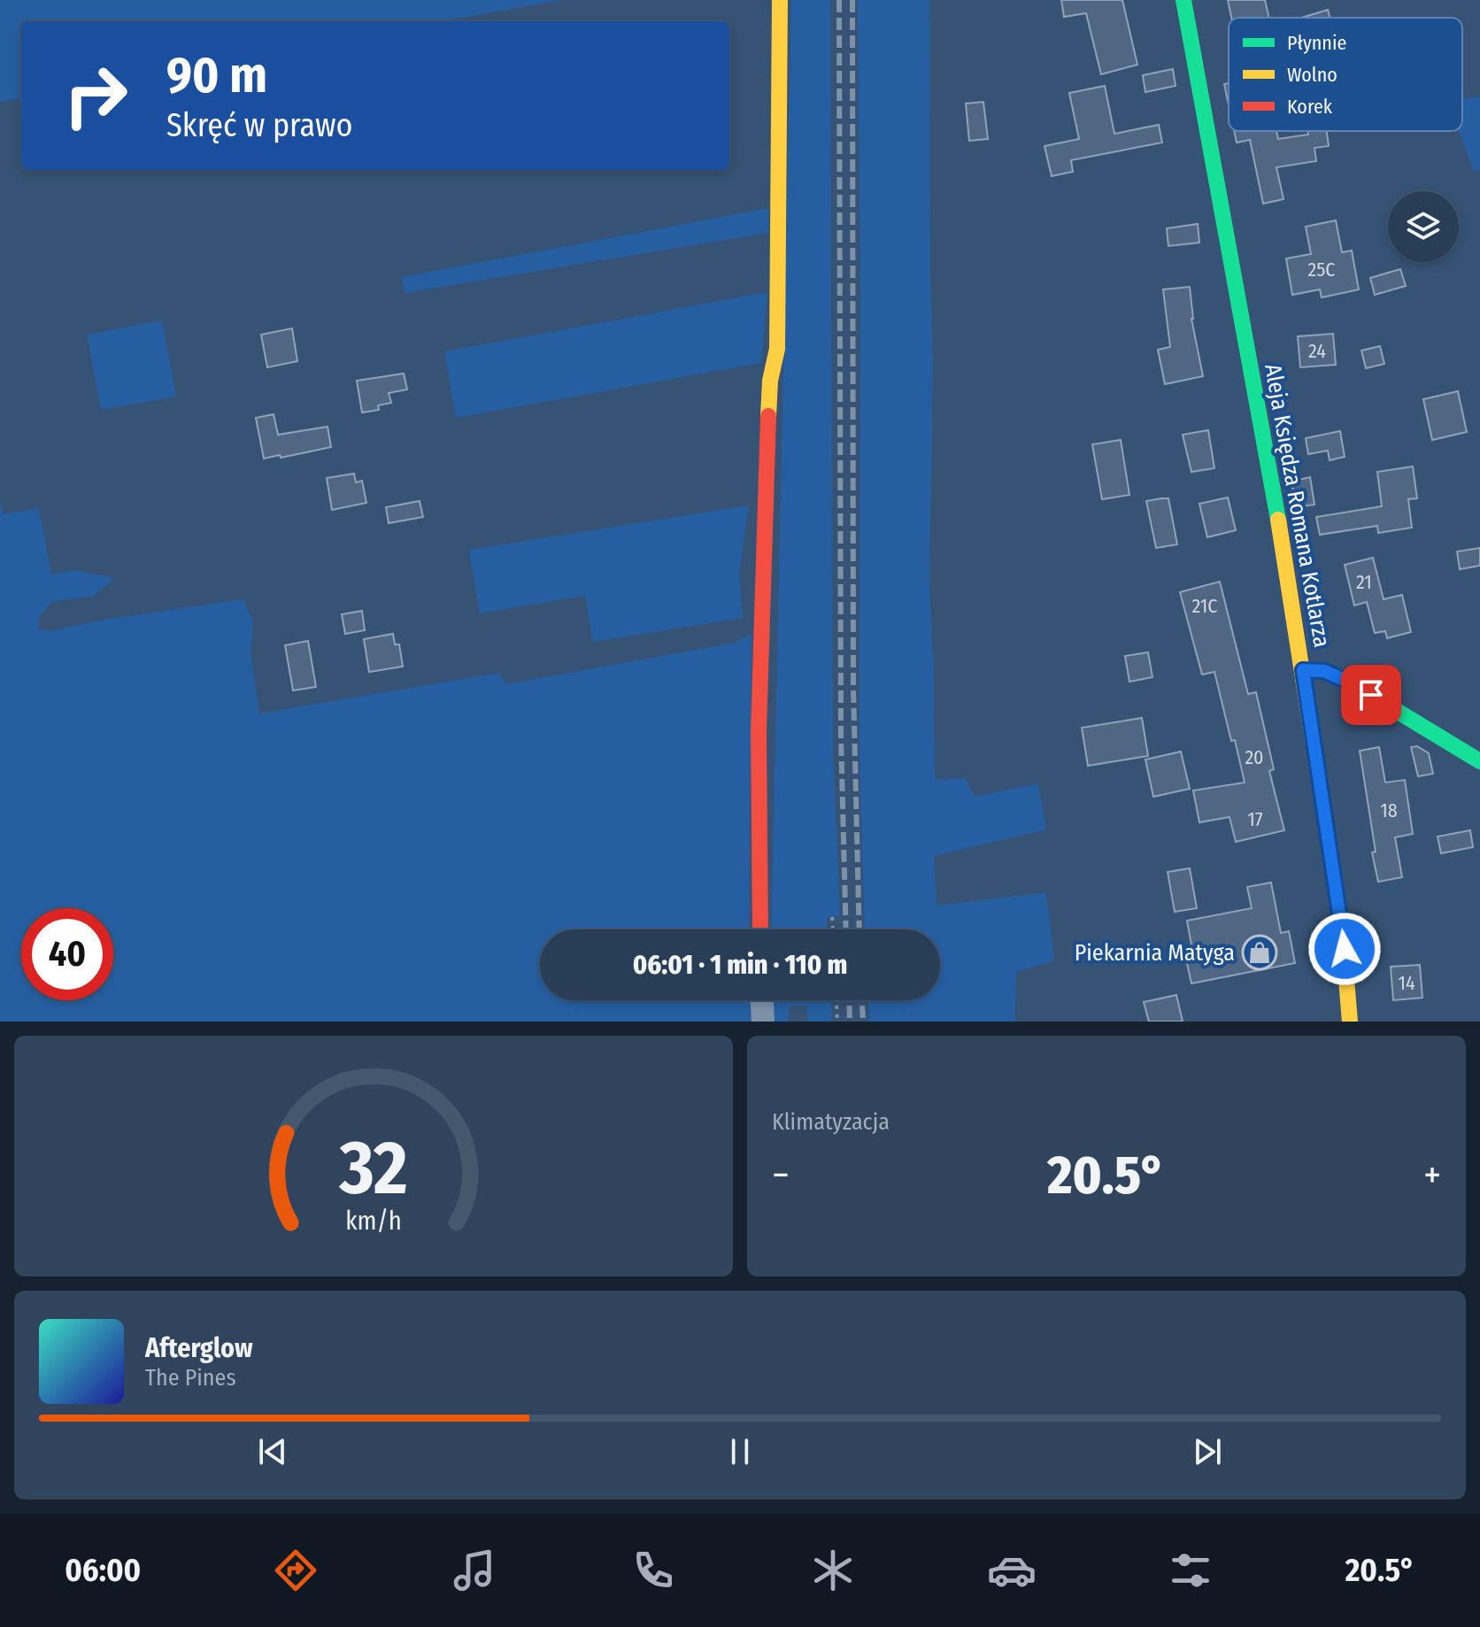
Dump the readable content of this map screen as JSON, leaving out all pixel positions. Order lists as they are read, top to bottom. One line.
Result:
{"streets":{"street":["Aleja Księdza Romana Kotlarza"]},"places":{"shop":["Piekarnia Matyga"]},"house_numbers":["25C","24","21","21C","20","18","17","14"],"legend":["Płynnie","Wolno","Korek"],"page":{"turn":["90 m","Skręć w prawo"],"limit":"40","trip":"06:01 · 1 min · 110 m","tile":"Klimatyzacja","heat":["−","20.5°","+"],"song":["Afterglow","The Pines"],"tabs":["06:00","20.5°"],"gauge":["32","km/h"]}}
